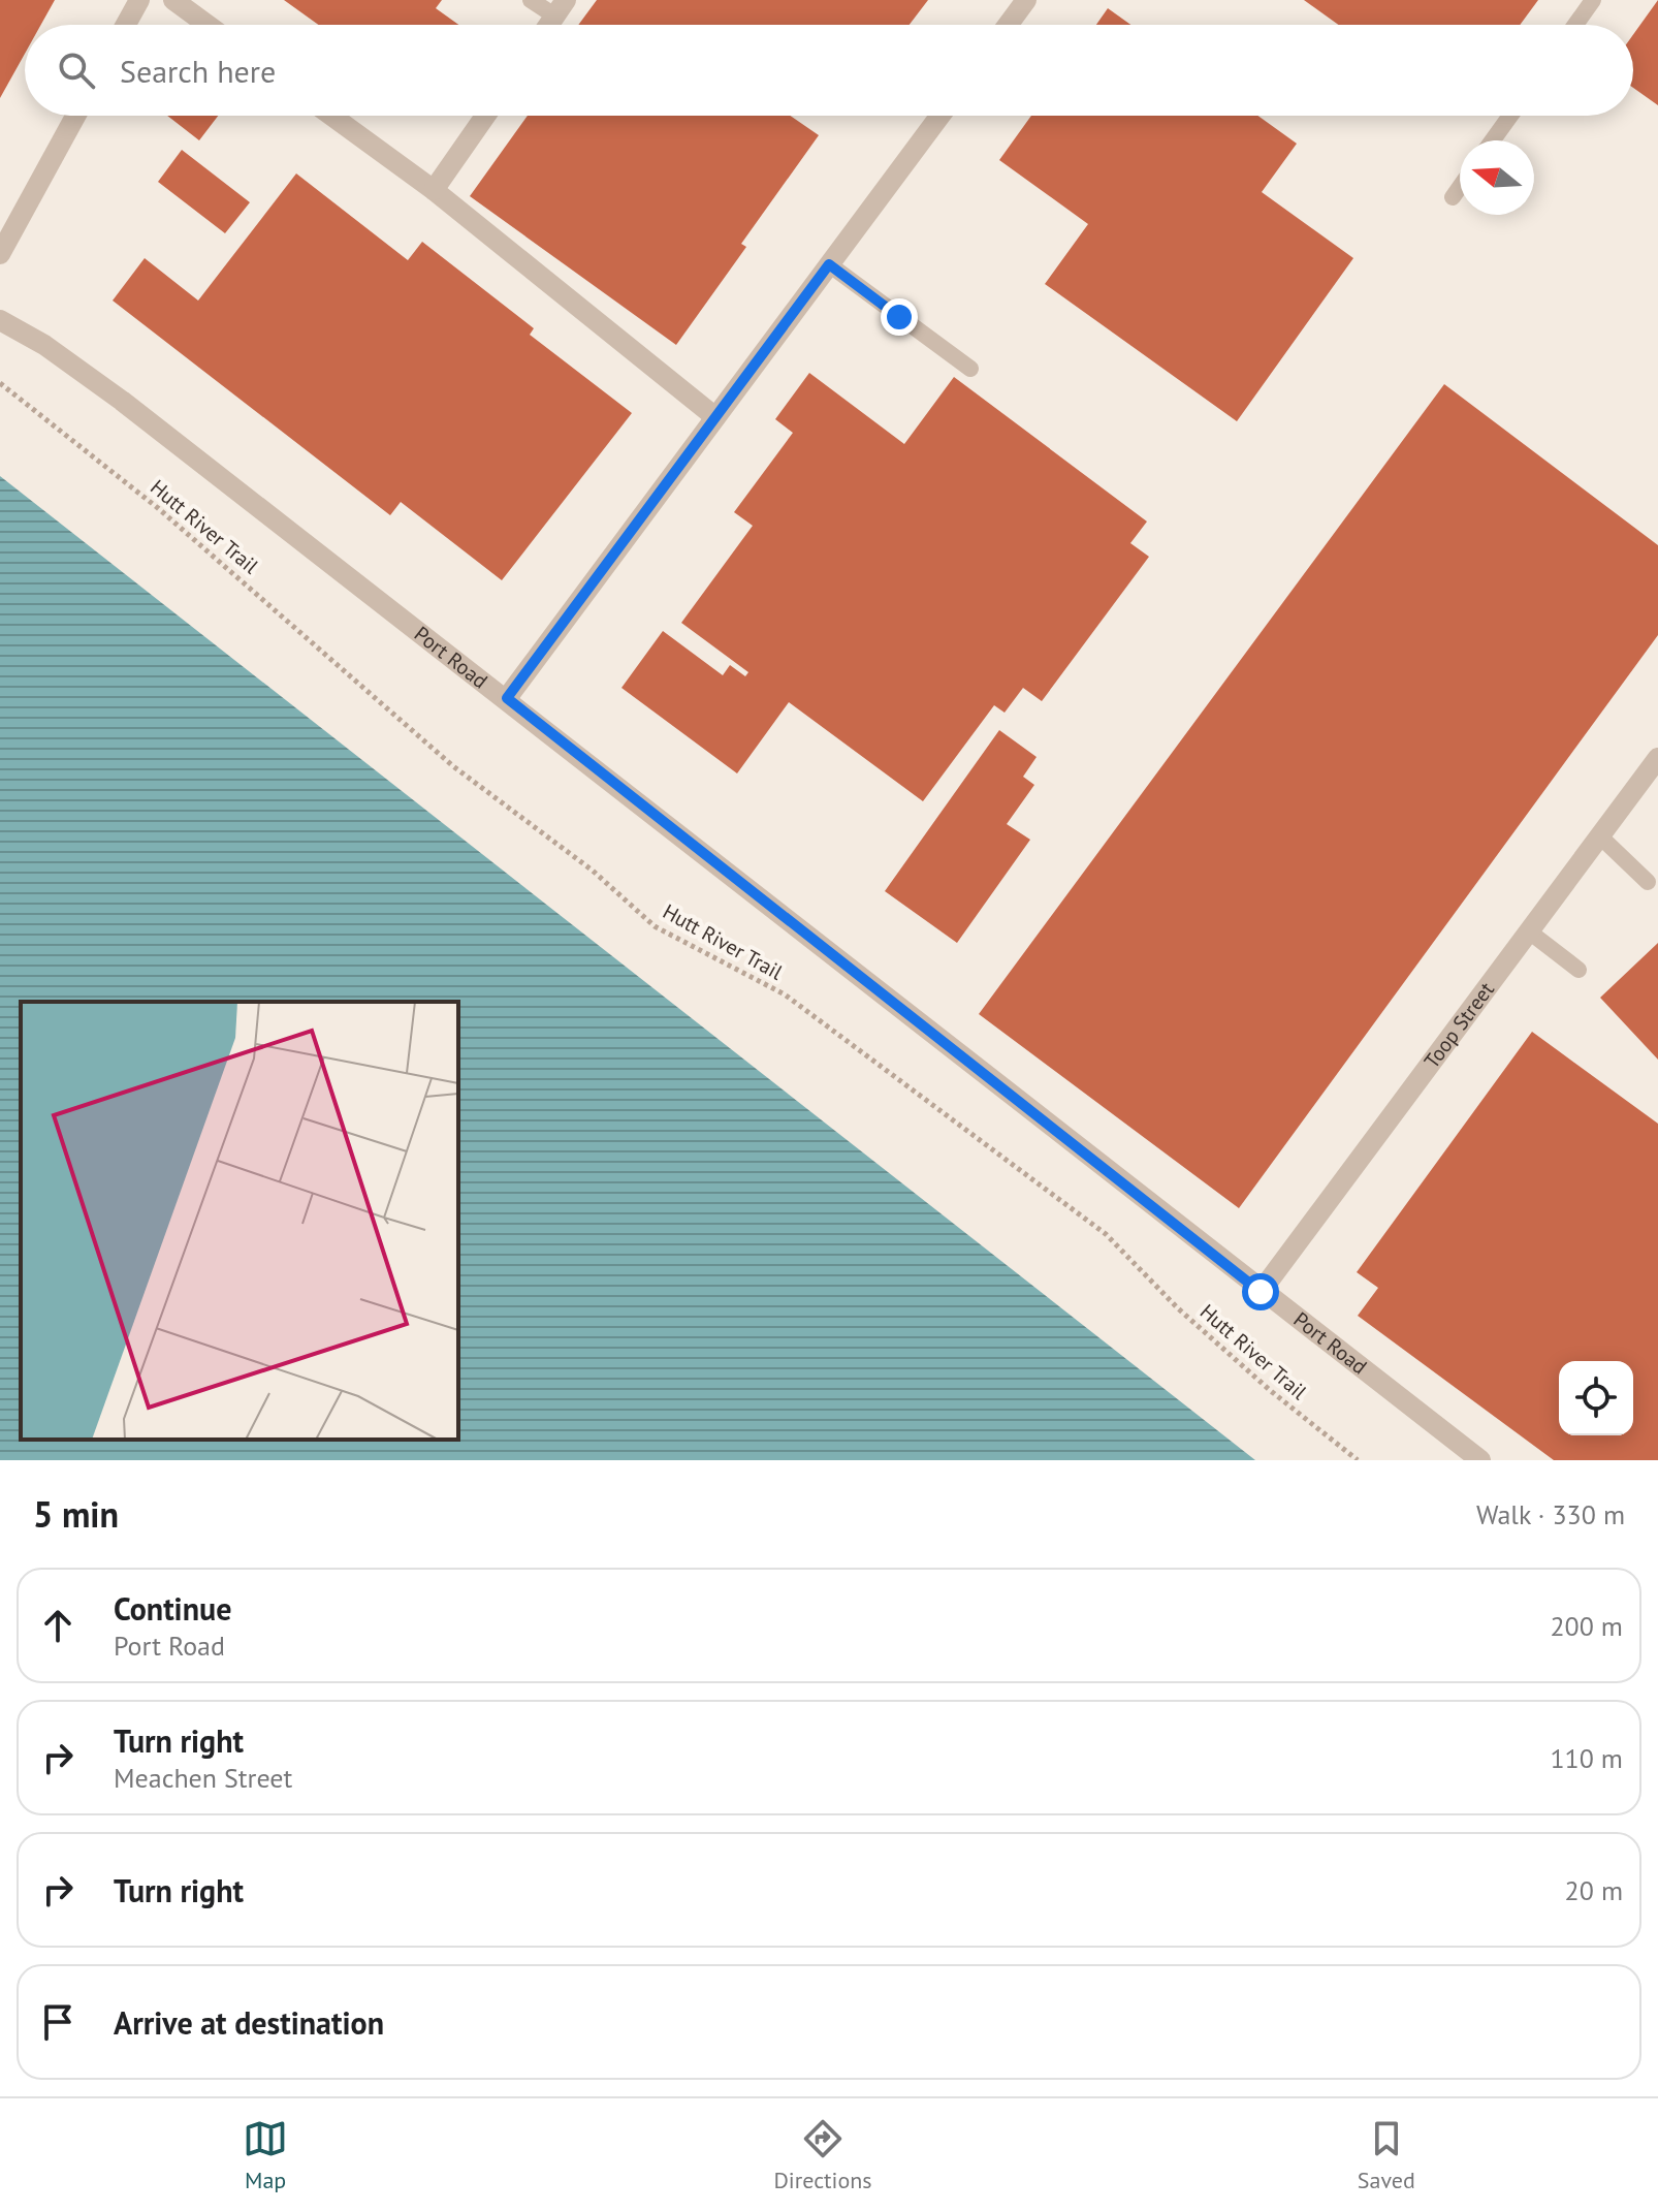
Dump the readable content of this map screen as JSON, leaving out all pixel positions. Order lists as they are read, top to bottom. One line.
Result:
{"streets":{"street":["Port Road","Toop Street"],"path":["Hutt River Trail"]},"crossings":[["Port Road","Toop Street"]],"north":"left","page":{"search":"Search here","heading":["5 min","Walk · 330 m"],"list":[["Continue","Port Road","200 m"],["Turn right","Meachen Street","110 m"],["Turn right","20 m"],"Arrive at destination"],"nav":["Map","Directions","Saved"]}}
